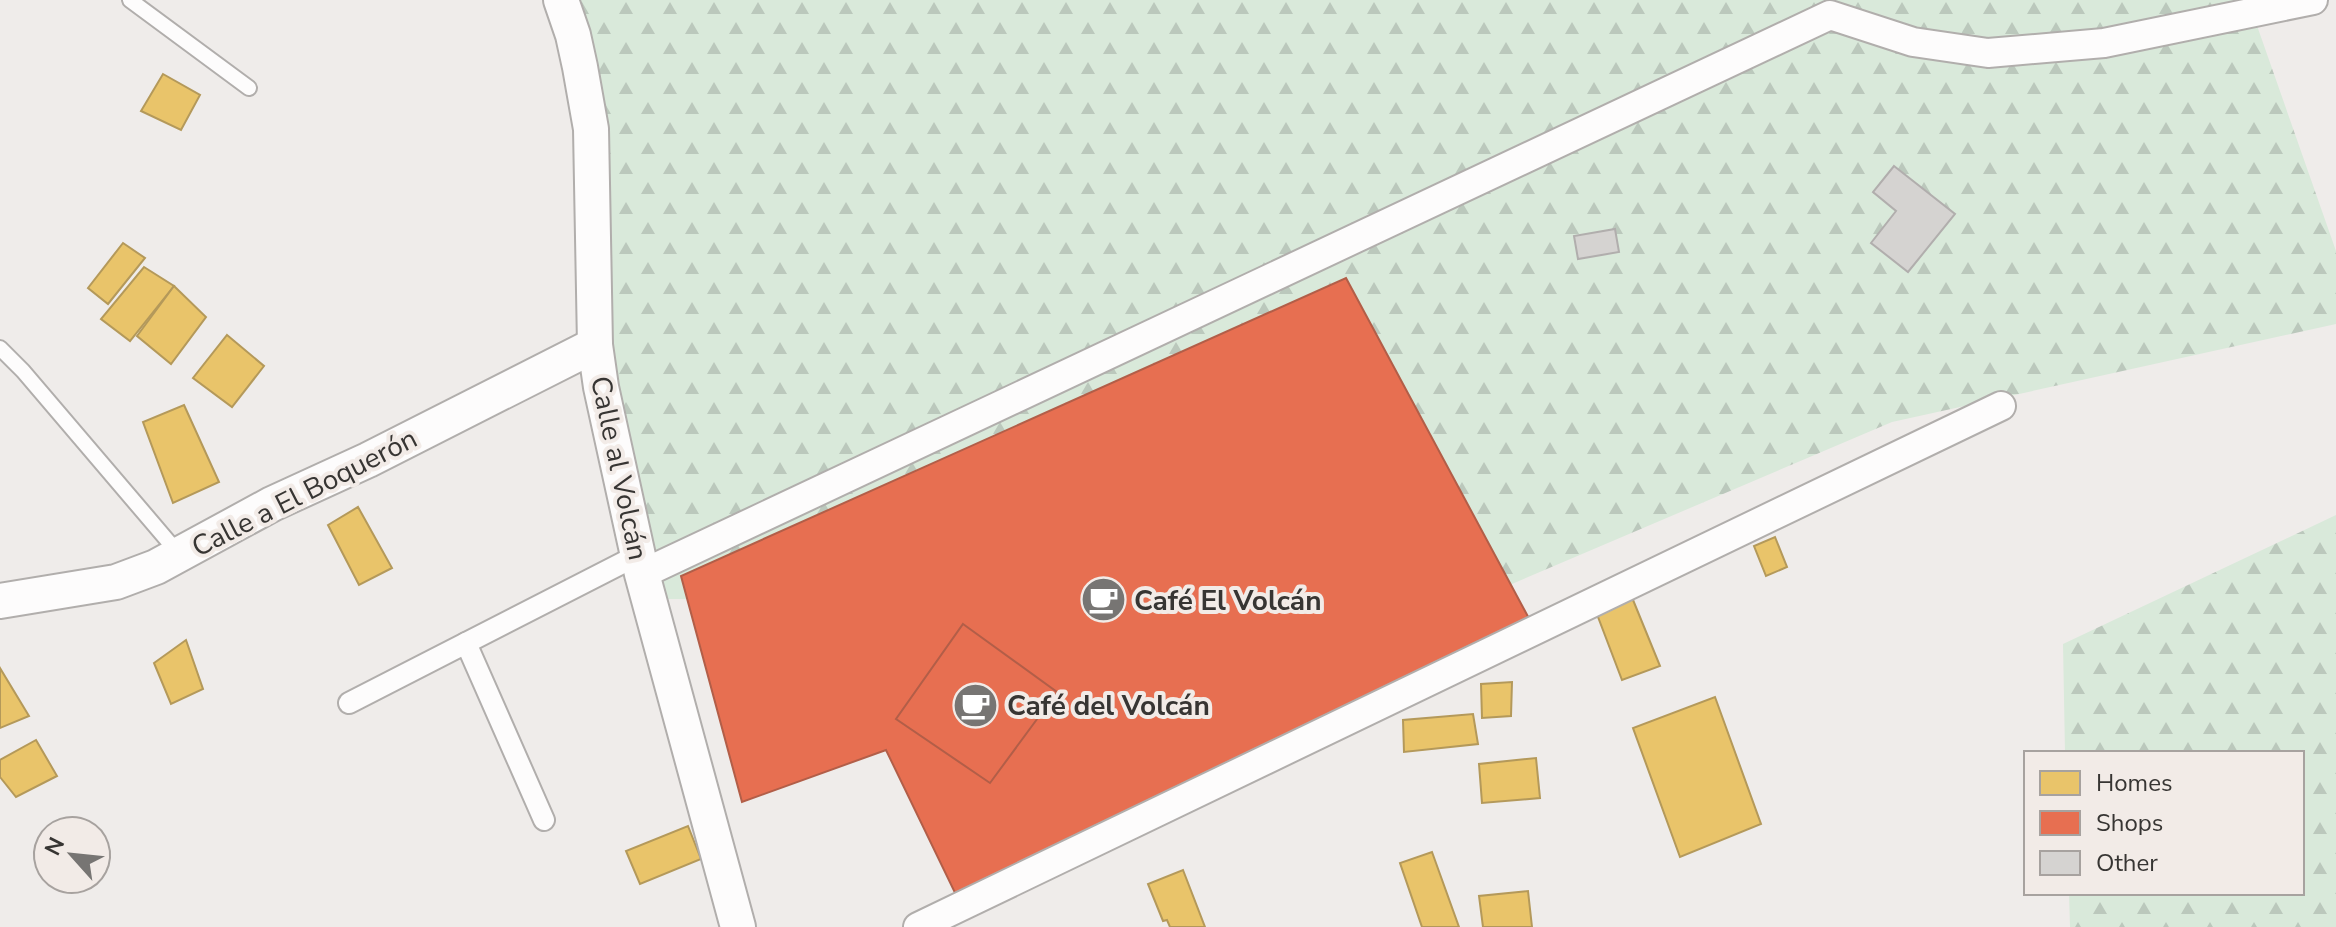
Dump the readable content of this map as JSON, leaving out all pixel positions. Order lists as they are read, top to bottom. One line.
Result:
{"streets":{"street":["Calle al Volcán","Calle a El Boquerón"]},"crossings":[["Calle al Volcán","Calle a El Boquerón"]],"places":{"cafe":["Café El Volcán","Café del Volcán"]},"legend":["Homes","Shops","Other"],"north":"top left"}
